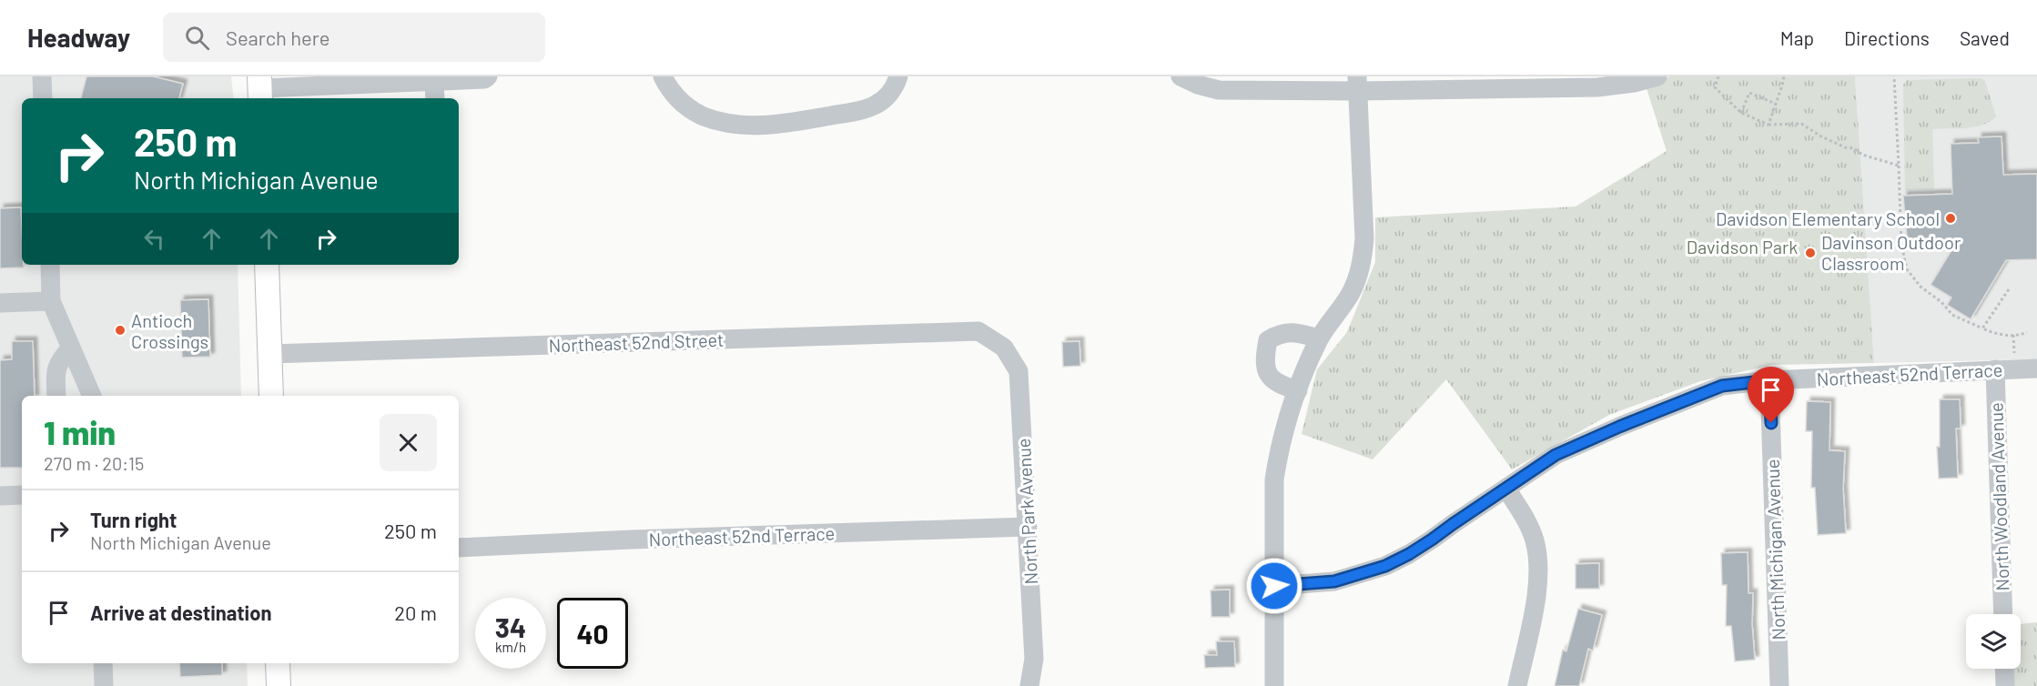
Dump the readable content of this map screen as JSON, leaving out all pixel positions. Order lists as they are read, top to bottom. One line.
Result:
{"streets":{"street":["Northeast 52nd Street","Northeast 52nd Terrace","North Woodland Avenue","North Park Avenue","North Michigan Avenue"]},"crossings":[["Northeast 52nd Street","North Park Avenue"],["Northeast 52nd Terrace","North Woodland Avenue"],["Northeast 52nd Terrace","North Park Avenue"],["Northeast 52nd Terrace","North Michigan Avenue"]],"parks":["Davidson Park"],"places":["Davidson Elementary School","Davinson Outdoor Classroom","Antioch Crossings"],"page":{"header":"Headway","search":"Search here","nav":["Map","Directions","Saved"],"turn":["250 m","North Michigan Avenue"],"heading":["1 min","270 m · 20:15"],"list":[{"name":"Turn right","note":"North Michigan Avenue","value":"250 m"},{"name":"Arrive at destination","value":"20 m"}],"speed":"34 km/h","limit":"40"}}
